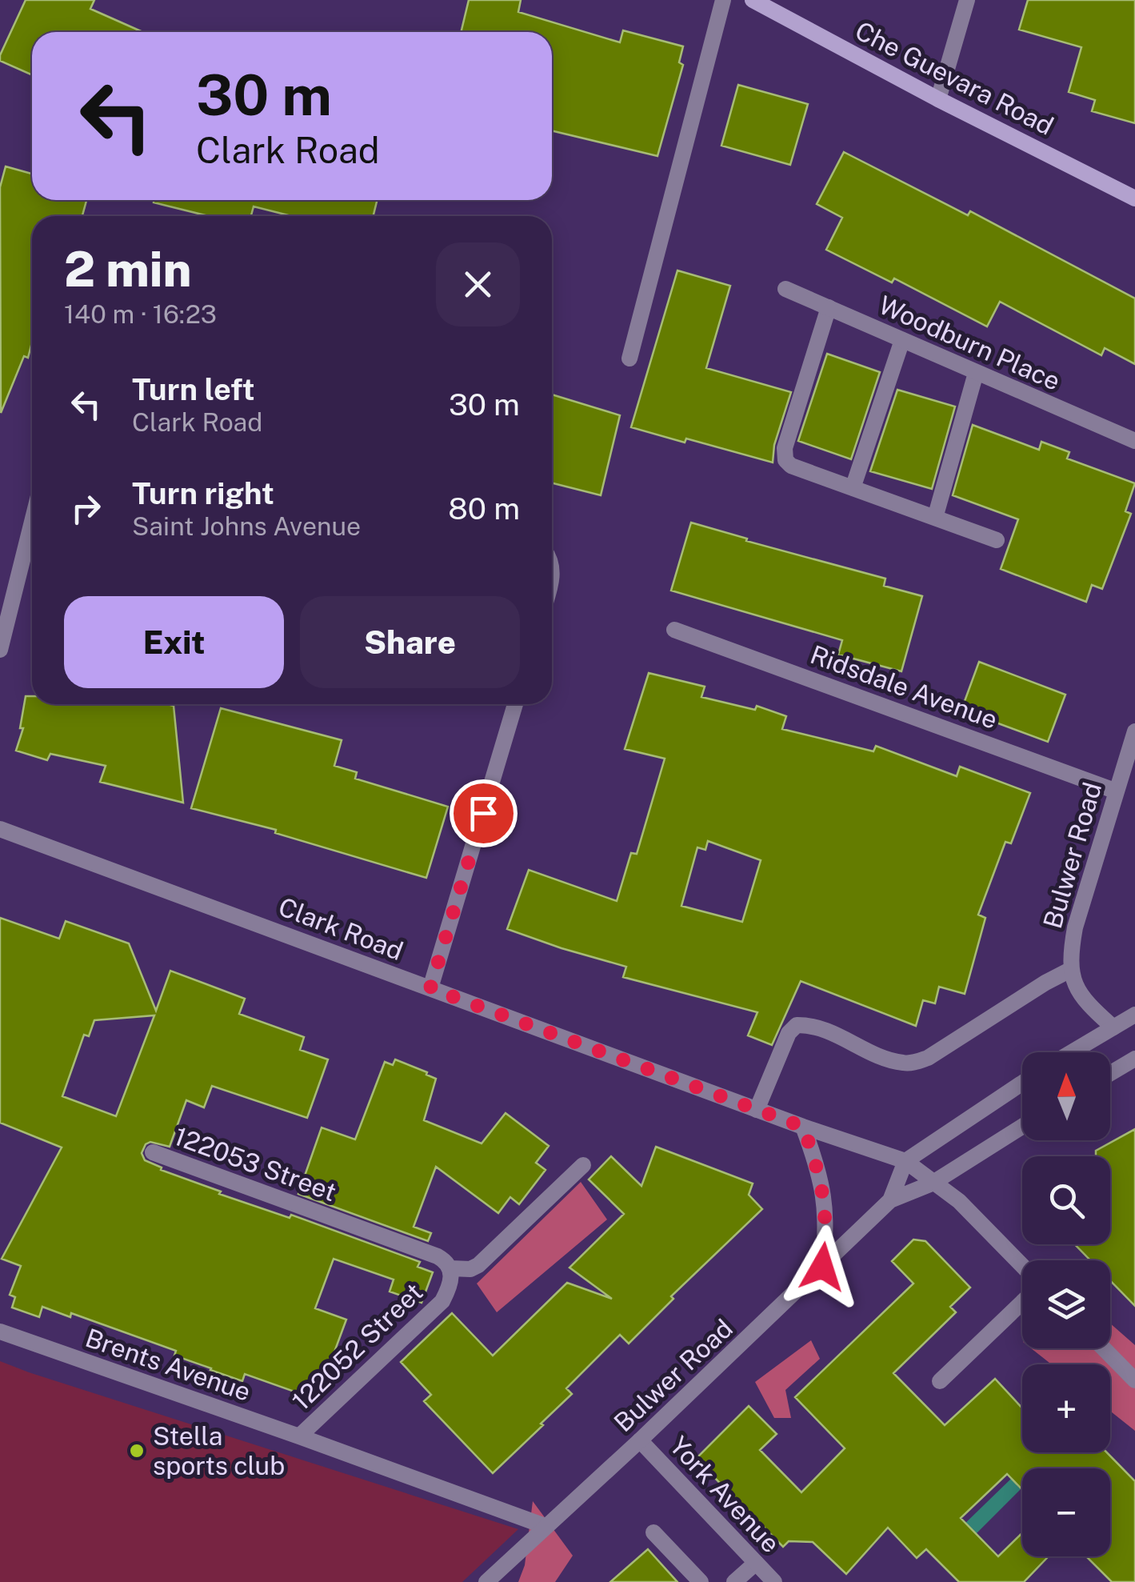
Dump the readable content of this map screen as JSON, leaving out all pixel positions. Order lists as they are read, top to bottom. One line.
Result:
{"streets":{"main road":["Che Guevara Road"],"street":["Woodburn Place","Ridsdale Avenue","Bulwer Road","Clark Road","122053 Street","122052 Street","Brents Avenue","York Avenue"]},"crossings":[["Ridsdale Avenue","Bulwer Road"],["Bulwer Road","Clark Road"],["Bulwer Road","Brents Avenue"],["Bulwer Road","York Avenue"],["122053 Street","122052 Street"],["122052 Street","Brents Avenue"]],"places":["Stella sports club"],"north":"top","page":{"turn":["30 m","Clark Road"],"heading":["2 min","140 m · 16:23"],"list":[{"name":"Turn left","note":"Clark Road","value":"30 m"},{"name":"Turn right","note":"Saint Johns Avenue","value":"80 m"}],"buttons":["Exit","Share"],"map_buttons":["+","−"]}}
